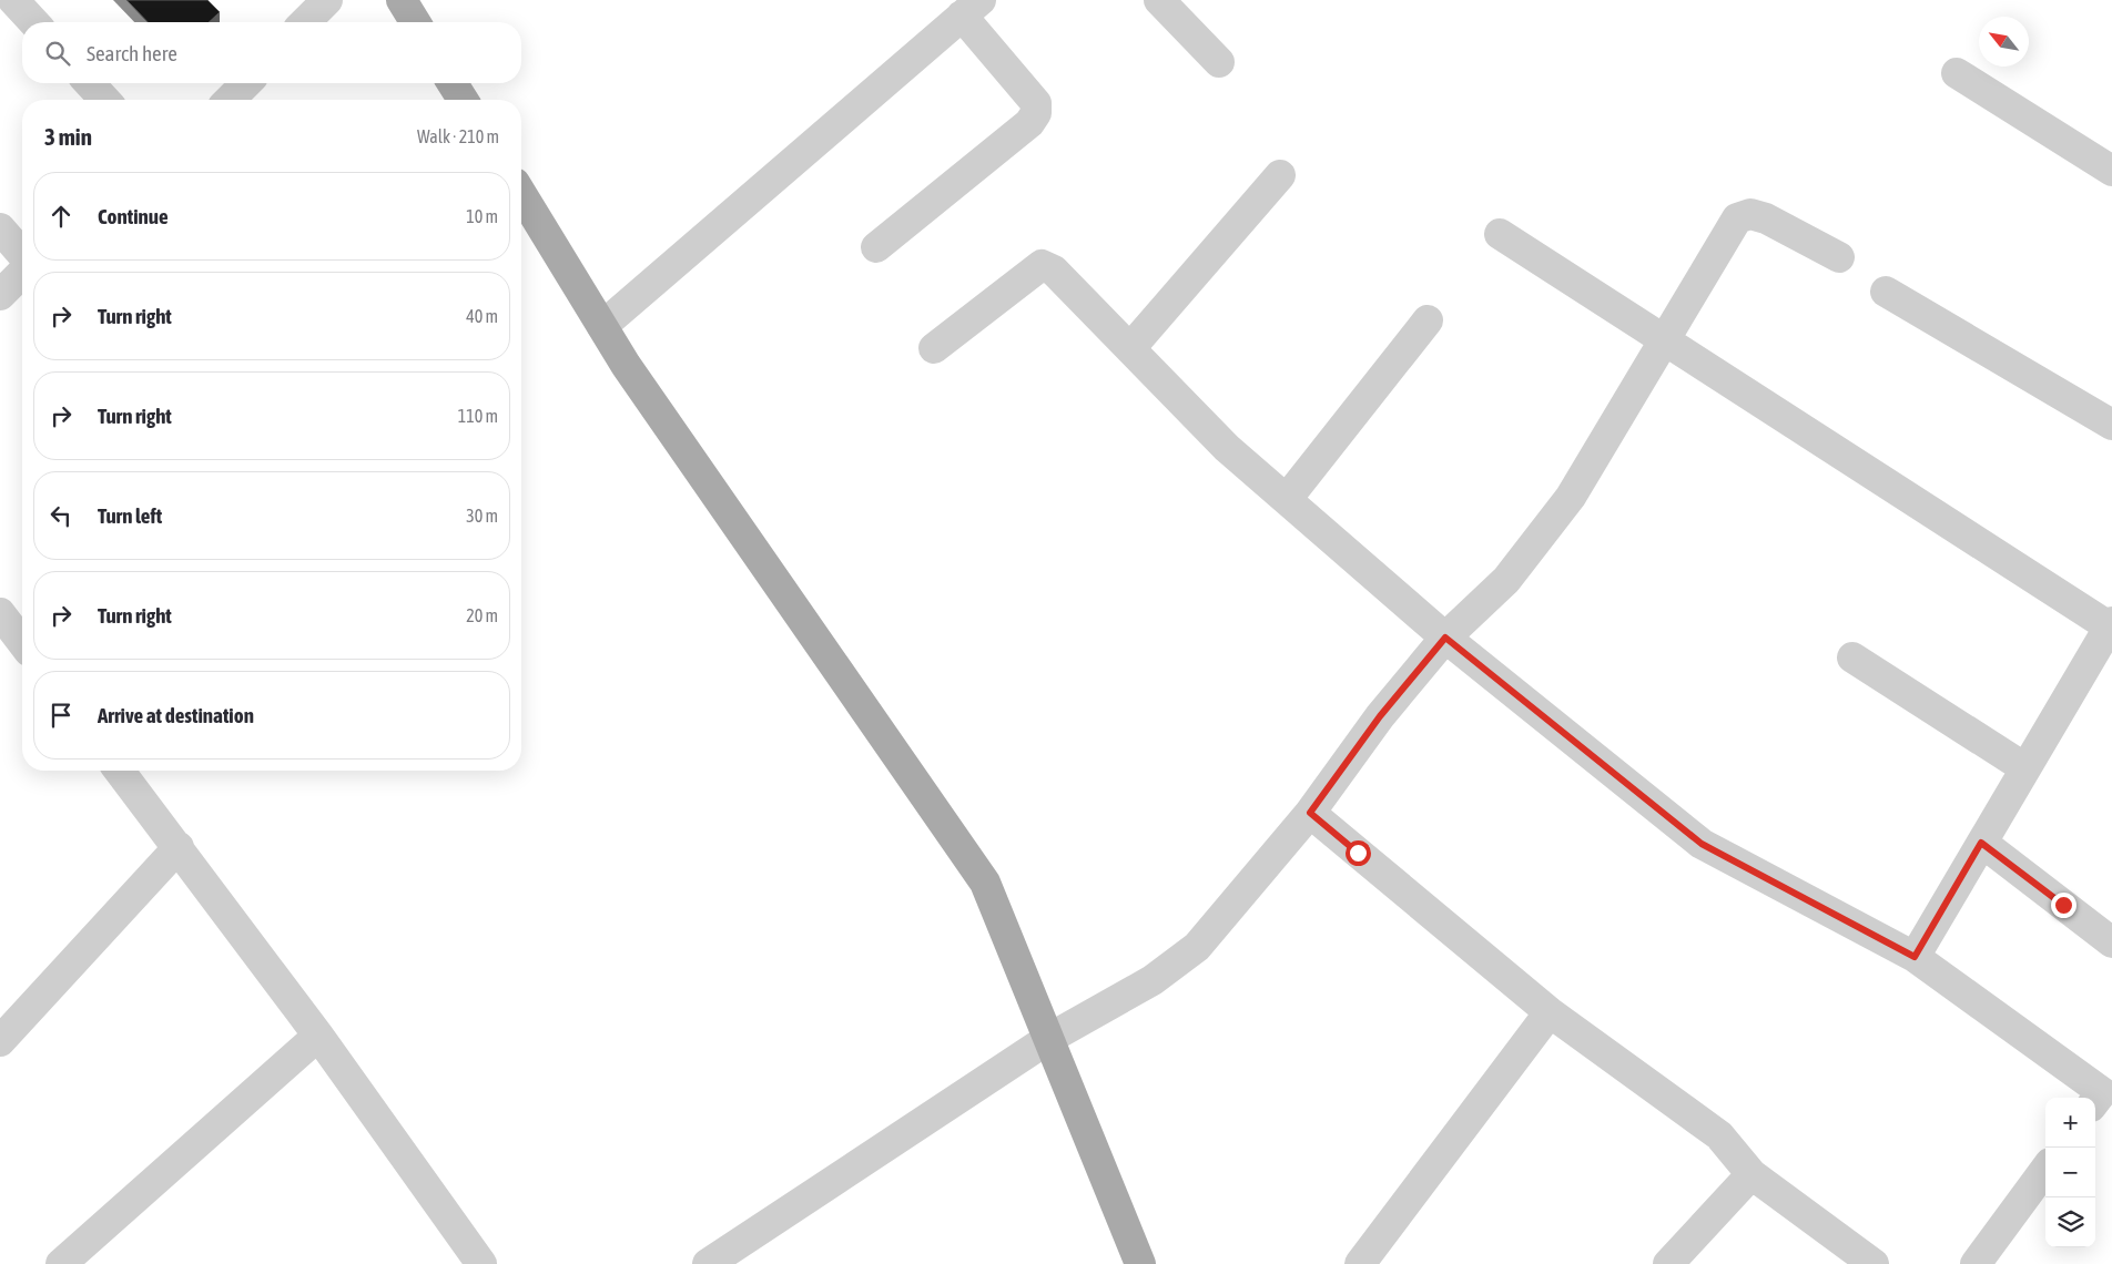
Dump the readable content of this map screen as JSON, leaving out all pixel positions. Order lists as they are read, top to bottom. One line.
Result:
{"north":"top left","page":{"search":"Search here","heading":["3 min","Walk · 210 m"],"list":[["Continue","10 m"],["Turn right","40 m"],["Turn right","110 m"],["Turn left","30 m"],["Turn right","20 m"],"Arrive at destination"],"map_buttons":["+","−"]}}
